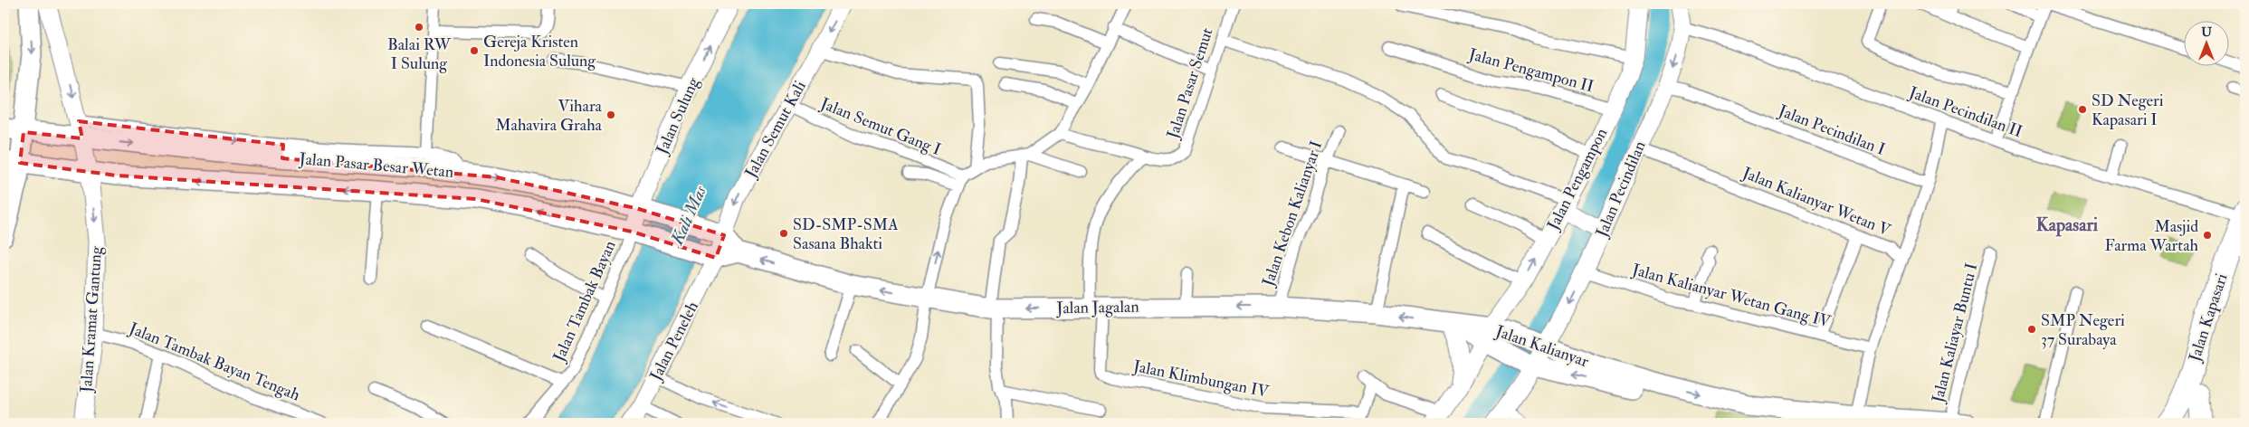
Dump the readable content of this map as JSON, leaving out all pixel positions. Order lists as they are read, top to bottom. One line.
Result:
{"streets":{"highway":["Jalan Kapasari"],"main road":["Jalan Sulung","Jalan Semut Kali","Jalan Pasar Besar Wetan","Jalan Pengampon","Jalan Pecindilan","Jalan Jagalan","Jalan Kramat Gantung","Jalan Peneleh","Jalan Kalianyar"],"street":["Jalan Pengampon II","Jalan Pasar Semut","Jalan Pecindilan II","Jalan Semut Gang I","Jalan Pecindilan I","Jalan Kalianyar Wetan V","Jalan Kebon Kalianyar I","Jalan Kalianyar Wetan Gang IV","Jalan Tambak Bayan","Jalan Kaliayar Buntu I","Jalan Tambak Bayan Tengah","Jalan Klimbungan IV"]},"crossings":[["Jalan Pengampon II","Jalan Pengampon"],["Jalan Pecindilan II","Jalan Pecindilan"],["Jalan Pecindilan II","Jalan Kapasari"],["Jalan Sulung","Jalan Pasar Besar Wetan"],["Jalan Sulung","Jalan Tambak Bayan"],["Jalan Semut Gang I","Jalan Semut Kali"],["Jalan Semut Kali","Jalan Pasar Besar Wetan"],["Jalan Semut Kali","Jalan Jagalan"],["Jalan Semut Kali","Jalan Peneleh"],["Jalan Pecindilan I","Jalan Pecindilan"],["Jalan Pasar Besar Wetan","Jalan Tambak Bayan"],["Jalan Pasar Besar Wetan","Jalan Jagalan"],["Jalan Pasar Besar Wetan","Jalan Kramat Gantung"],["Jalan Pasar Besar Wetan","Jalan Peneleh"],["Jalan Pengampon","Jalan Kalianyar"],["Jalan Pengampon","Jalan Klimbungan IV"],["Jalan Pecindilan","Jalan Kalianyar Wetan V"],["Jalan Pecindilan","Jalan Kalianyar Wetan Gang IV"],["Jalan Pecindilan","Jalan Kalianyar"],["Jalan Kebon Kalianyar I","Jalan Jagalan"],["Jalan Jagalan","Jalan Peneleh"],["Jalan Jagalan","Jalan Kalianyar"],["Jalan Jagalan","Jalan Klimbungan IV"],["Jalan Kramat Gantung","Jalan Tambak Bayan Tengah"],["Jalan Kaliayar Buntu I","Jalan Kalianyar"]],"one_way":["Jalan Sulung","Jalan Semut Kali","Jalan Jagalan"],"districts":["Kapasari"],"water":["Kali Mas"],"places":["Balai RW I Sulung","Gereja Kristen Indonesia Sulung","SD Negeri Kapasari I","Vihara Mahavira Graha","SD-SMP-SMA Sasana Bhakti","Masjid Farma Wartah","SMP Negeri 37 Surabaya"],"north":"top"}
